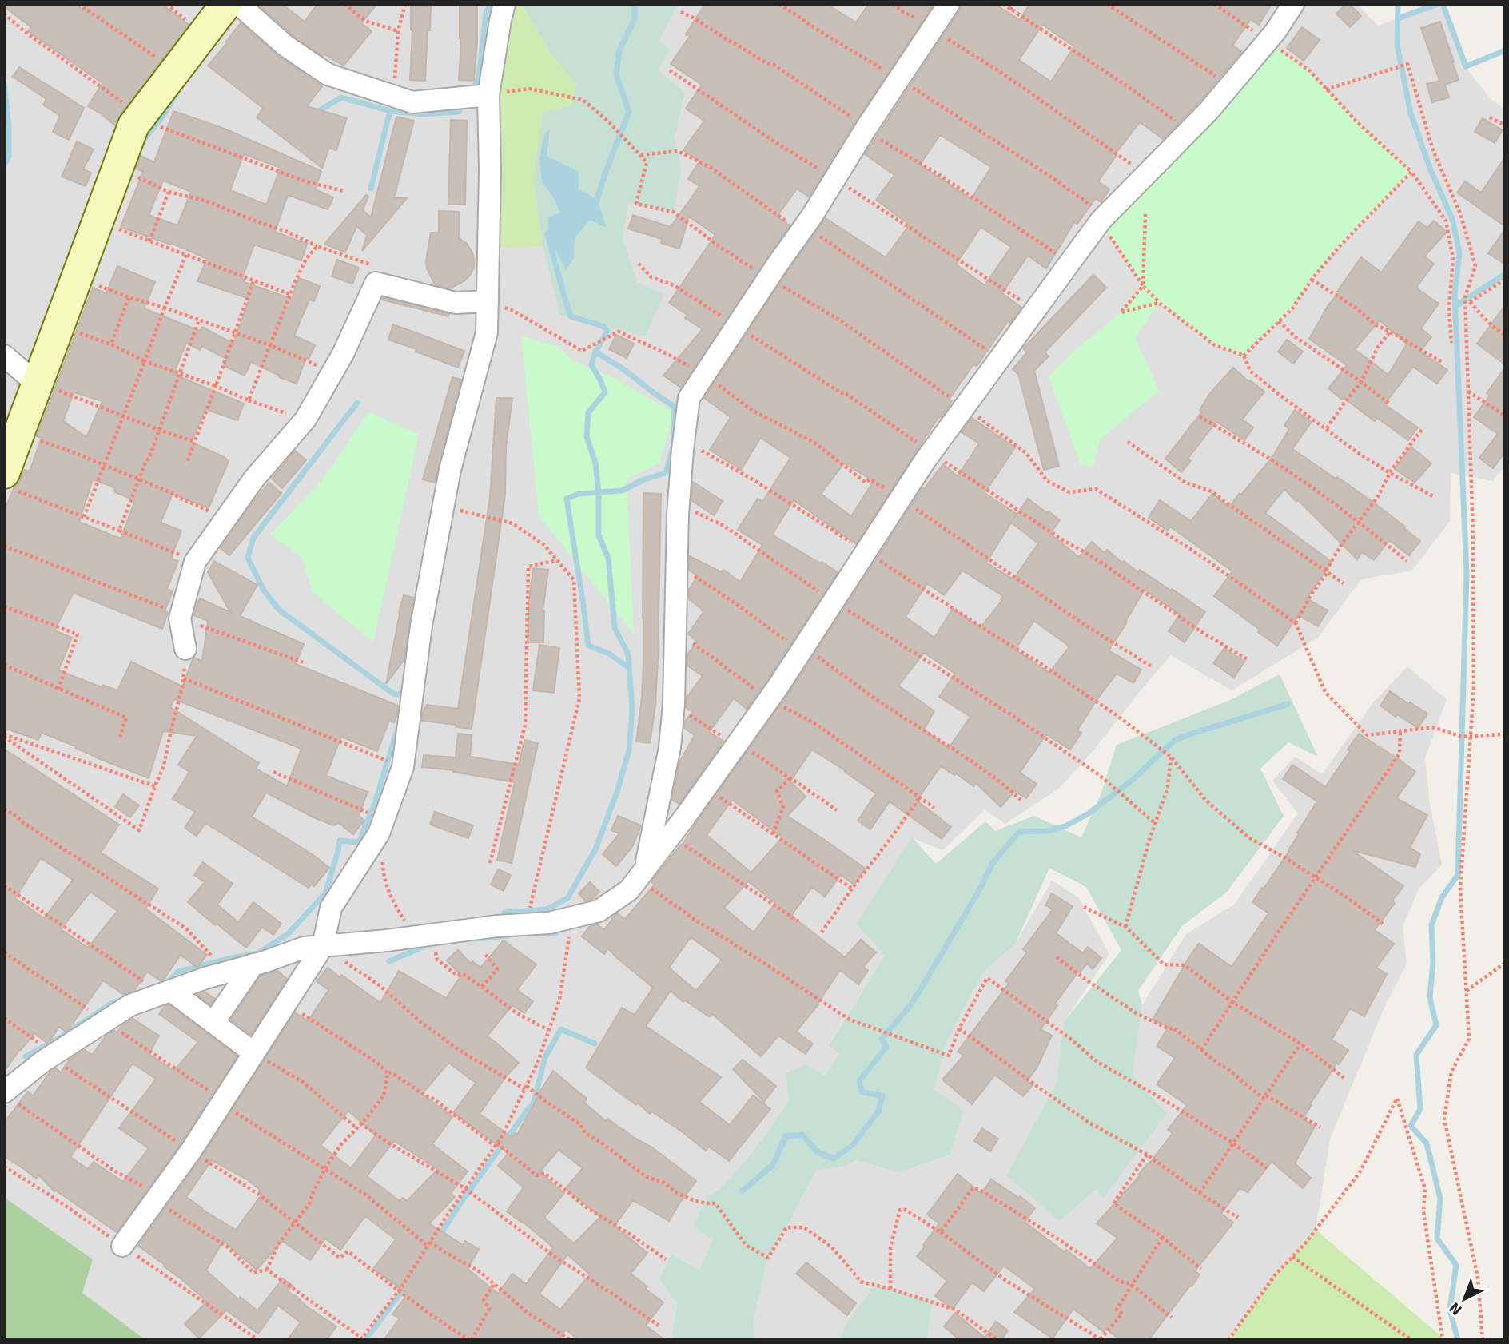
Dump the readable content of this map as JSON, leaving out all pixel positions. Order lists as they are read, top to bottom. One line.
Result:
{"north":"bottom left"}
